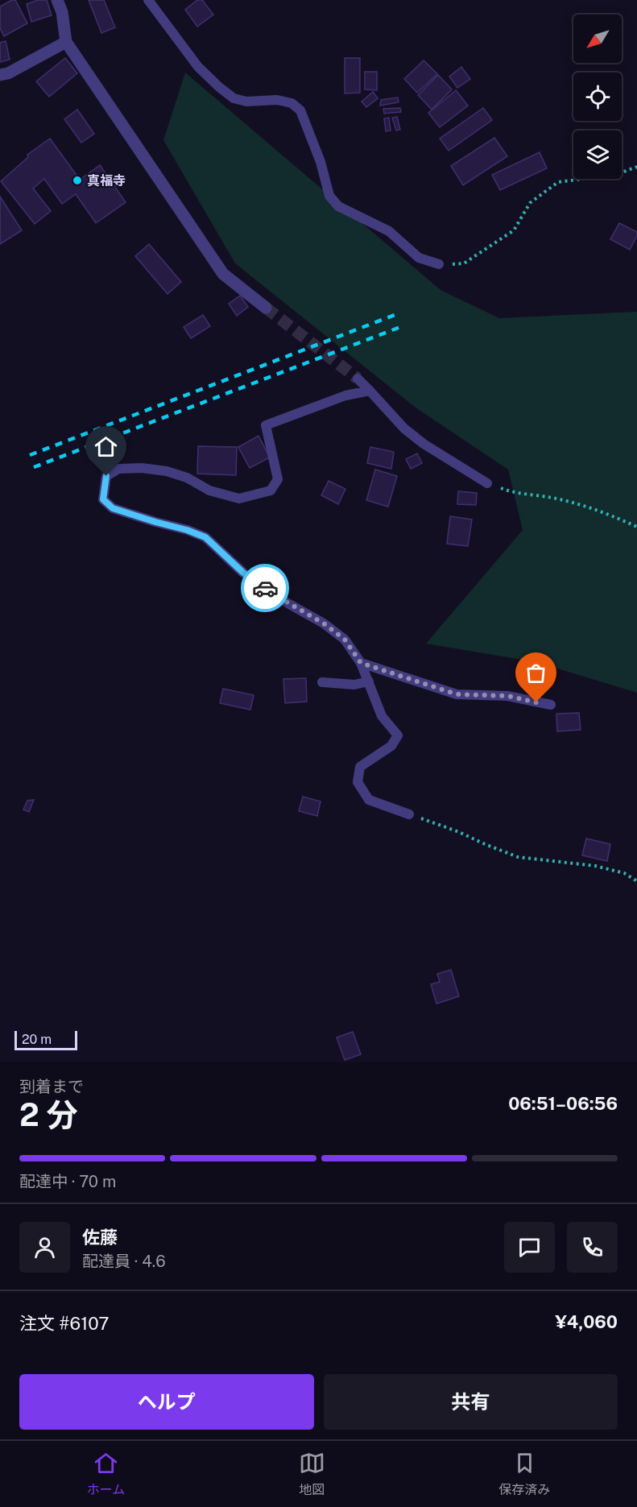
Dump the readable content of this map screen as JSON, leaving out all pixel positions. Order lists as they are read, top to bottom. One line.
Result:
{"places":["真福寺"],"scale_bar":"20 m","north":"bottom left","page":{"scale":"20 m","heading":["2 分","到着まで","06:51–06:56"],"panel":["佐藤","配達員 · 4.6","注文 #6107","¥4,060"],"bar":"配達中 · 70 m","buttons":["ヘルプ","共有"],"tabs":["ホーム","地図","保存済み"]}}
